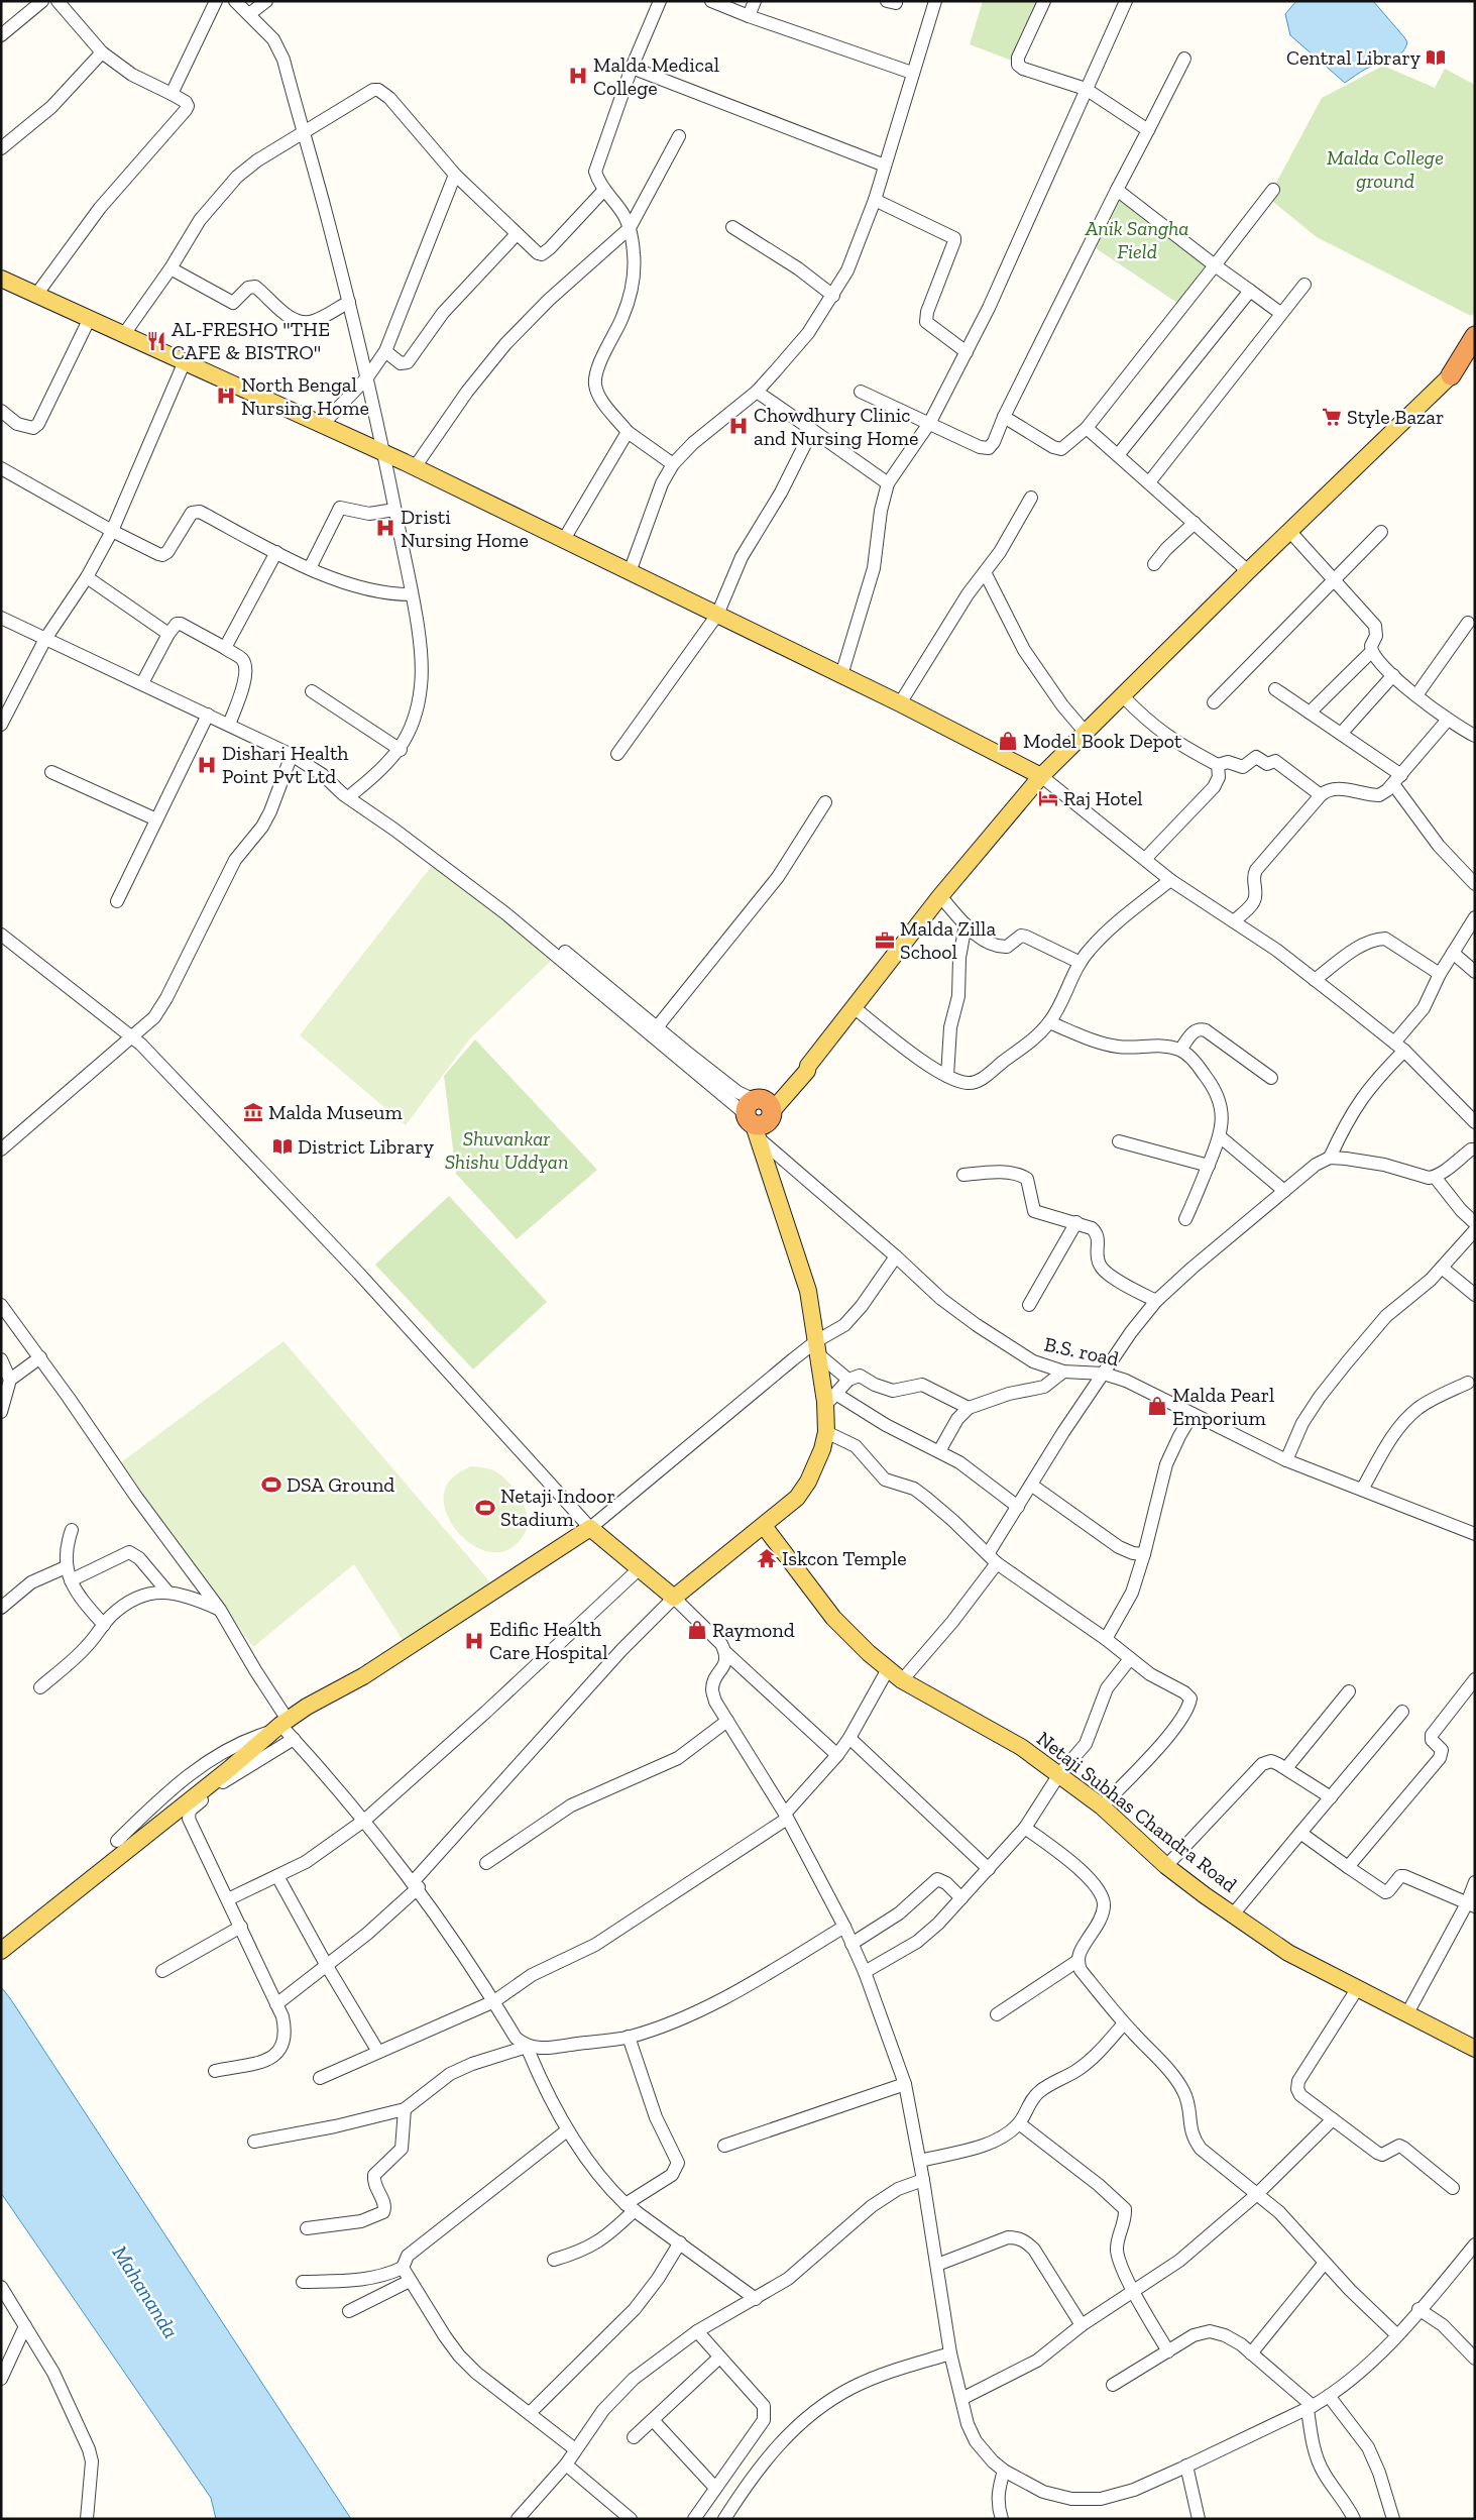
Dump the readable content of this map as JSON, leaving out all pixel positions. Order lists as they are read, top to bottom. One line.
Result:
{"streets":{"main road":["Netaji Subhas Chandra Road"],"street":["B.S. road"]},"water":["Mahananda"],"parks":["Malda College ground","Anik Sangha Field","Shuvankar Shishu Uddyan"],"places":{"library":["Central Library","District Library"],"hospital":["Malda Medical College","North Bengal Nursing Home","Chowdhury Clinic and Nursing Home","Dristi Nursing Home","Dishari Health Point Pvt Ltd","Edific Health Care Hospital"],"restaurant":["AL-FRESHO \"THE CAFE & BISTRO\""],"supermarket":["Style Bazar"],"shop":["Model Book Depot","Malda Pearl Emporium","Raymond"],"hotel":["Raj Hotel"],"office":["Malda Zilla School"],"museum":["Malda Museum"],"sports":["DSA Ground","Netaji Indoor Stadium"],"temple":["Iskcon Temple"]}}
